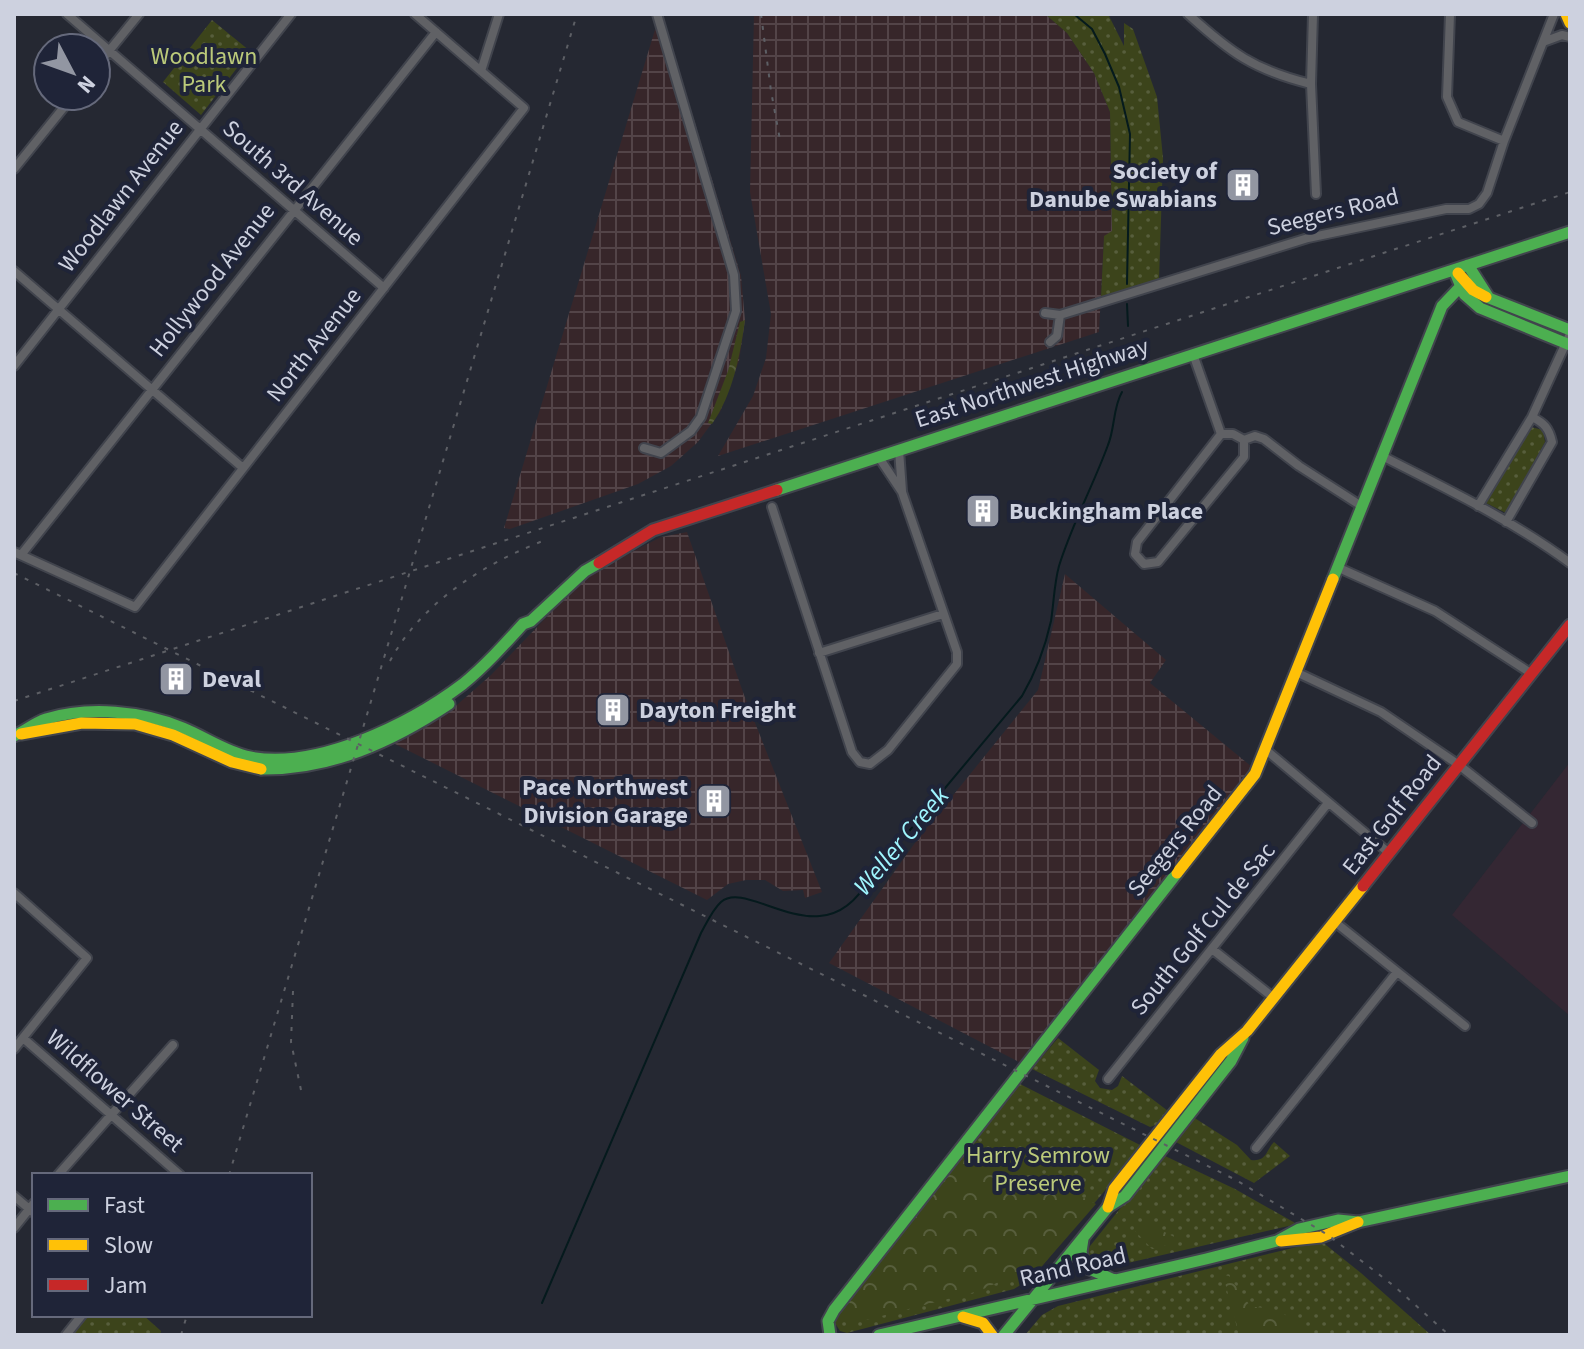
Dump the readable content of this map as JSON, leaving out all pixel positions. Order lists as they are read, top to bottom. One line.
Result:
{"streets":{"main road":["Seegers Road","East Northwest Highway","East Golf Road","Rand Road"],"street":["South 3rd Avenue","Woodlawn Avenue","Hollywood Avenue","North Avenue","South Golf Cul de Sac","Wildflower Street"]},"crossings":[["South 3rd Avenue","Woodlawn Avenue"],["South 3rd Avenue","Hollywood Avenue"],["South 3rd Avenue","North Avenue"],["Hollywood Avenue","North Avenue"],["East Golf Road","Rand Road"]],"water":["Weller Creek"],"parks":["Woodlawn Park","Harry Semrow Preserve"],"places":{"building":["Society of Danube Swabians","Buckingham Place","Deval","Dayton Freight","Pace Northwest Division Garage"]},"legend":["Fast","Slow","Jam"],"north":"bottom right"}
